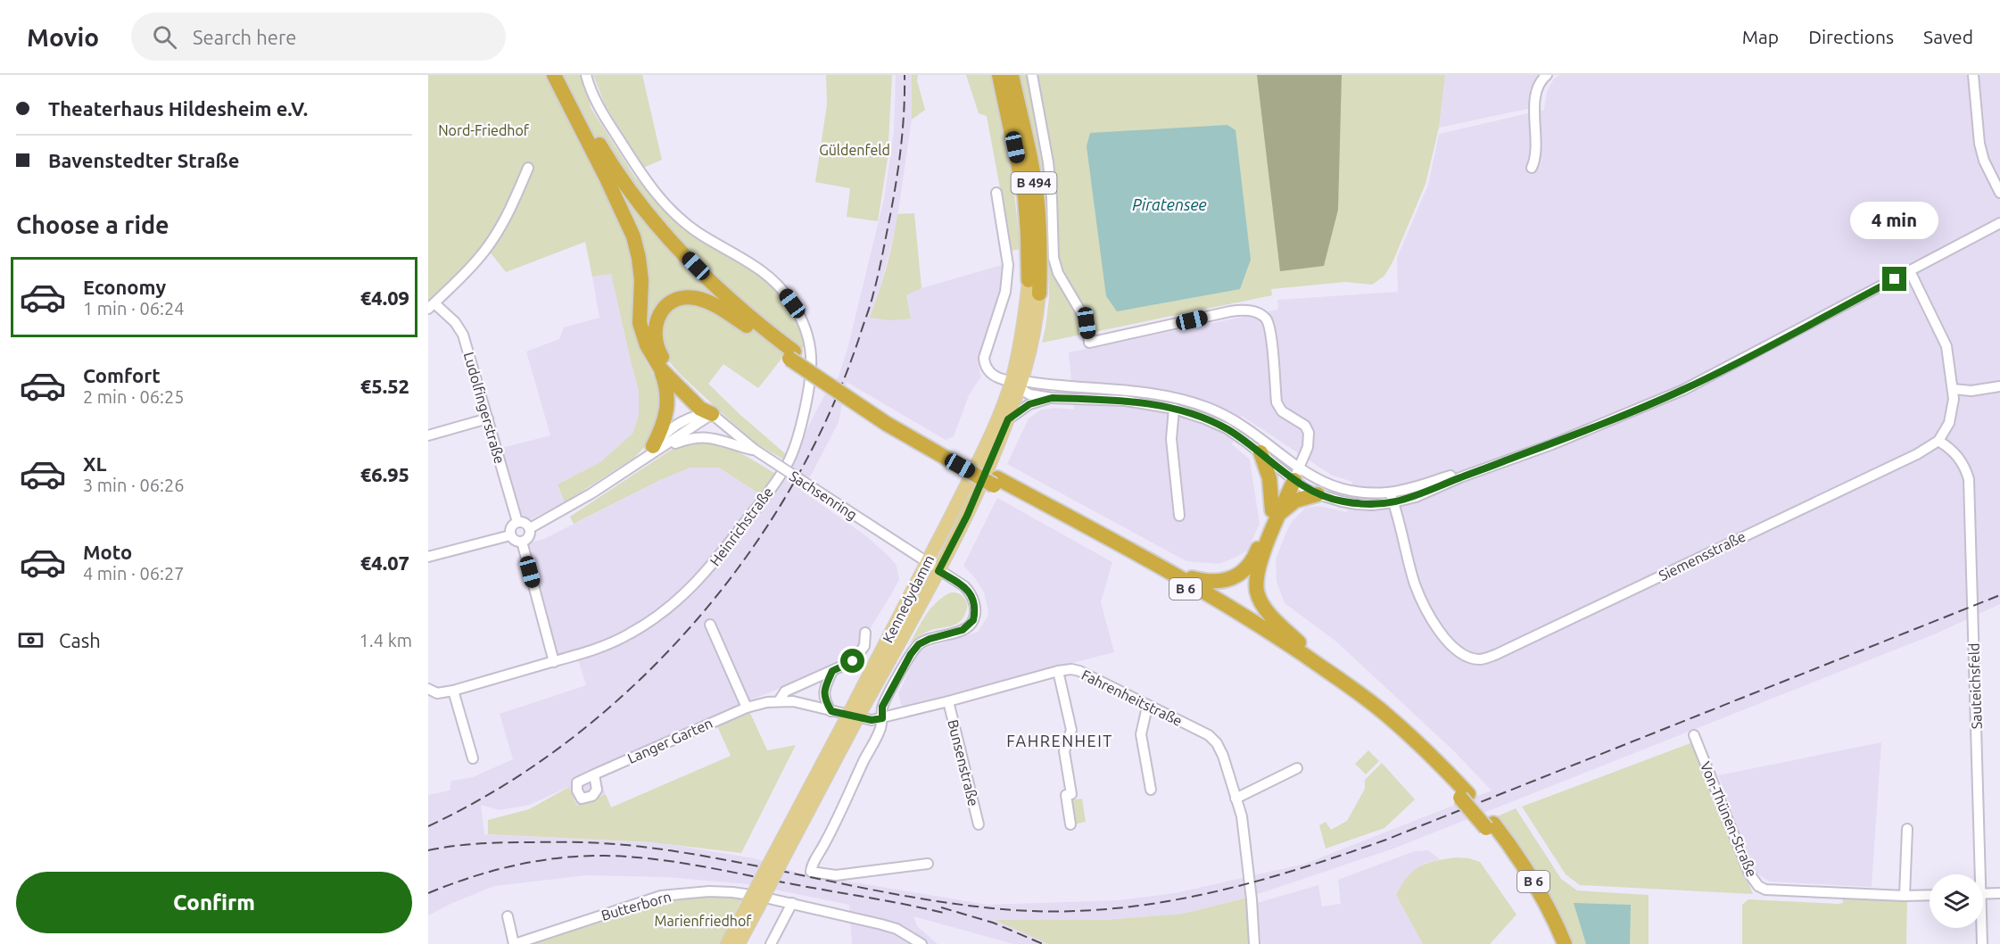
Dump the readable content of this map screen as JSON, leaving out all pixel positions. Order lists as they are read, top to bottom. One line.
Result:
{"streets":{"highway":["B 494","B 6"],"main road":["Kennedydamm"],"street":["Ludolfingerstraße","Sachsenring","Heinrichstraße","Siemensstraße","Sauteichsfeld","Fahrenheitstraße","Langer Garten","Bunsenstraße","Von-Thünen-Straße","Butterborn"]},"crossings":[["B 494","Kennedydamm"],["Sachsenring","Kennedydamm"],["Sachsenring","Fahrenheitstraße"],["Sachsenring","Langer Garten"],["Siemensstraße","Sauteichsfeld"],["Fahrenheitstraße","Langer Garten"],["Fahrenheitstraße","Bunsenstraße"]],"districts":["FAHRENHEIT"],"water":["Piratensee"],"parks":["Nord-Friedhof","Güldenfeld","Marienfriedhof"],"page":{"header":"Movio","search":"Search here","nav":["Map","Directions","Saved"],"banner":["Theaterhaus Hildesheim e.V.","Bavenstedter Straße"],"heading":"Choose a ride","bubble":"4 min","list":[{"name":"Economy","note":"1 min · 06:24","value":"€4.09"},{"name":"Comfort","note":"2 min · 06:25","value":"€5.52"},{"name":"XL","note":"3 min · 06:26","value":"€6.95"},{"name":"Moto","note":"4 min · 06:27","value":"€4.07"}],"pay":["Cash","1.4 km"],"buttons":"Confirm"}}
